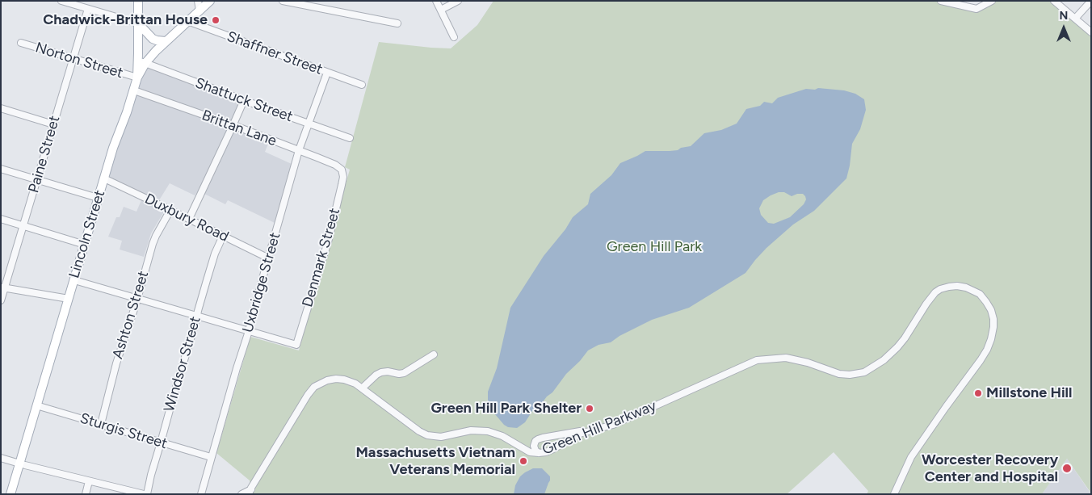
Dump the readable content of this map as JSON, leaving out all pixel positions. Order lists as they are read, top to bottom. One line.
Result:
{"streets":{"main road":["Lincoln Street"],"street":["Shaffner Street","Norton Street","Shattuck Street","Brittan Lane","Paine Street","Duxbury Road","Denmark Street","Uxbridge Street","Ashton Street","Windsor Street","Green Hill Parkway","Sturgis Street"]},"crossings":[["Shaffner Street","Uxbridge Street"],["Norton Street","Paine Street"],["Norton Street","Lincoln Street"],["Shattuck Street","Lincoln Street"],["Shattuck Street","Uxbridge Street"],["Brittan Lane","Lincoln Street"],["Brittan Lane","Denmark Street"],["Brittan Lane","Uxbridge Street"],["Duxbury Road","Lincoln Street"],["Duxbury Road","Uxbridge Street"],["Duxbury Road","Ashton Street"],["Duxbury Road","Windsor Street"],["Lincoln Street","Sturgis Street"],["Denmark Street","Uxbridge Street"],["Uxbridge Street","Sturgis Street"],["Ashton Street","Sturgis Street"],["Windsor Street","Sturgis Street"]],"parks":["Green Hill Park"],"places":["Chadwick-Brittan House","Millstone Hill","Green Hill Park Shelter","Massachusetts Vietnam Veterans Memorial","Worcester Recovery Center and Hospital"],"north":"top"}
